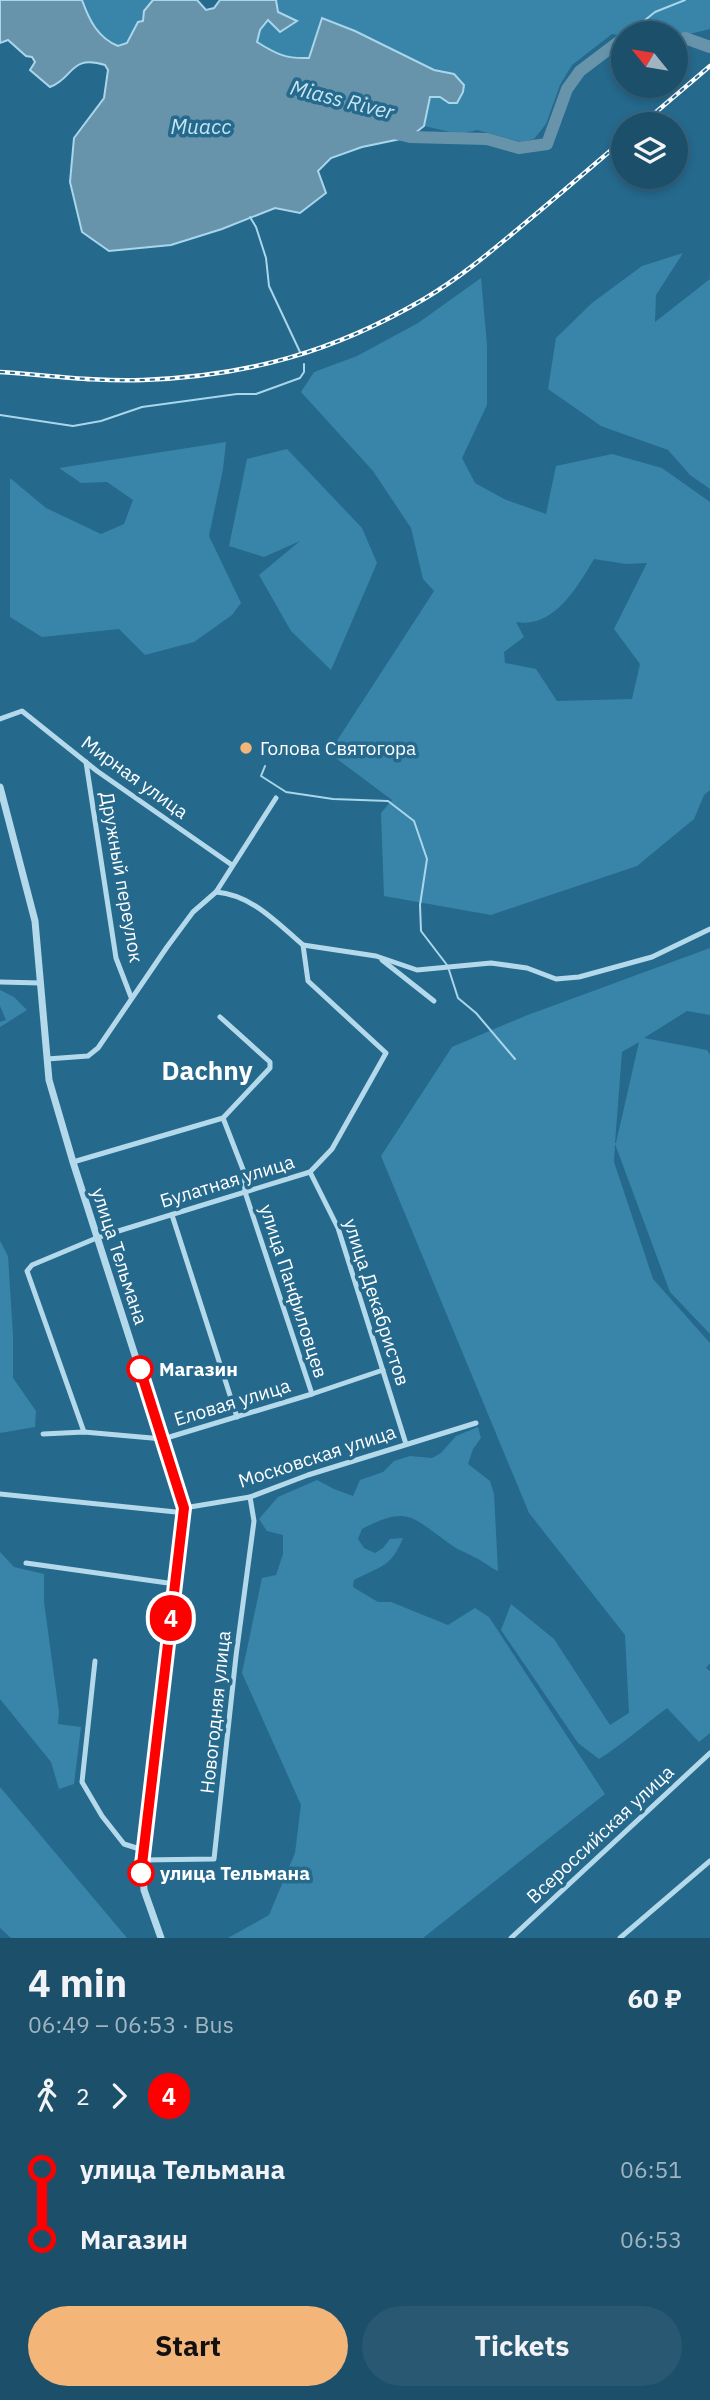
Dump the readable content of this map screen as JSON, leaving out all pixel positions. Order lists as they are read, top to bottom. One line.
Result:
{"streets":{"street":["Мирная улица","Дружный переулок","Булатная улица","улица Тельмана","улица Панфиловцев","улица Декабристов","Еловая улица","Московская улица","Новогодняя улица","Всероссийская улица"]},"crossings":[["Мирная улица","Дружный переулок"],["Булатная улица","улица Тельмана"],["Булатная улица","улица Панфиловцев"],["Булатная улица","улица Декабристов"],["Булатная улица","Еловая улица"],["улица Тельмана","Еловая улица"],["улица Тельмана","Московская улица"],["улица Тельмана","Новогодняя улица"],["улица Панфиловцев","Еловая улица"],["улица Декабристов","Еловая улица"],["улица Декабристов","Московская улица"],["Московская улица","Новогодняя улица"]],"districts":["Dachny"],"water":["Miass River","Миасс"],"places":["Голова Святогора","Магазин","улица Тельмана"],"lines":["bus line 4"],"north":"top left","page":{"on_map":"4","heading":["4 min","06:49 – 06:53 · Bus","60 ₽"],"legs":["2","4"],"list":[{"name":"улица Тельмана","value":"06:51"},{"name":"Магазин","value":"06:53"}],"buttons":["Start","Tickets"]}}
